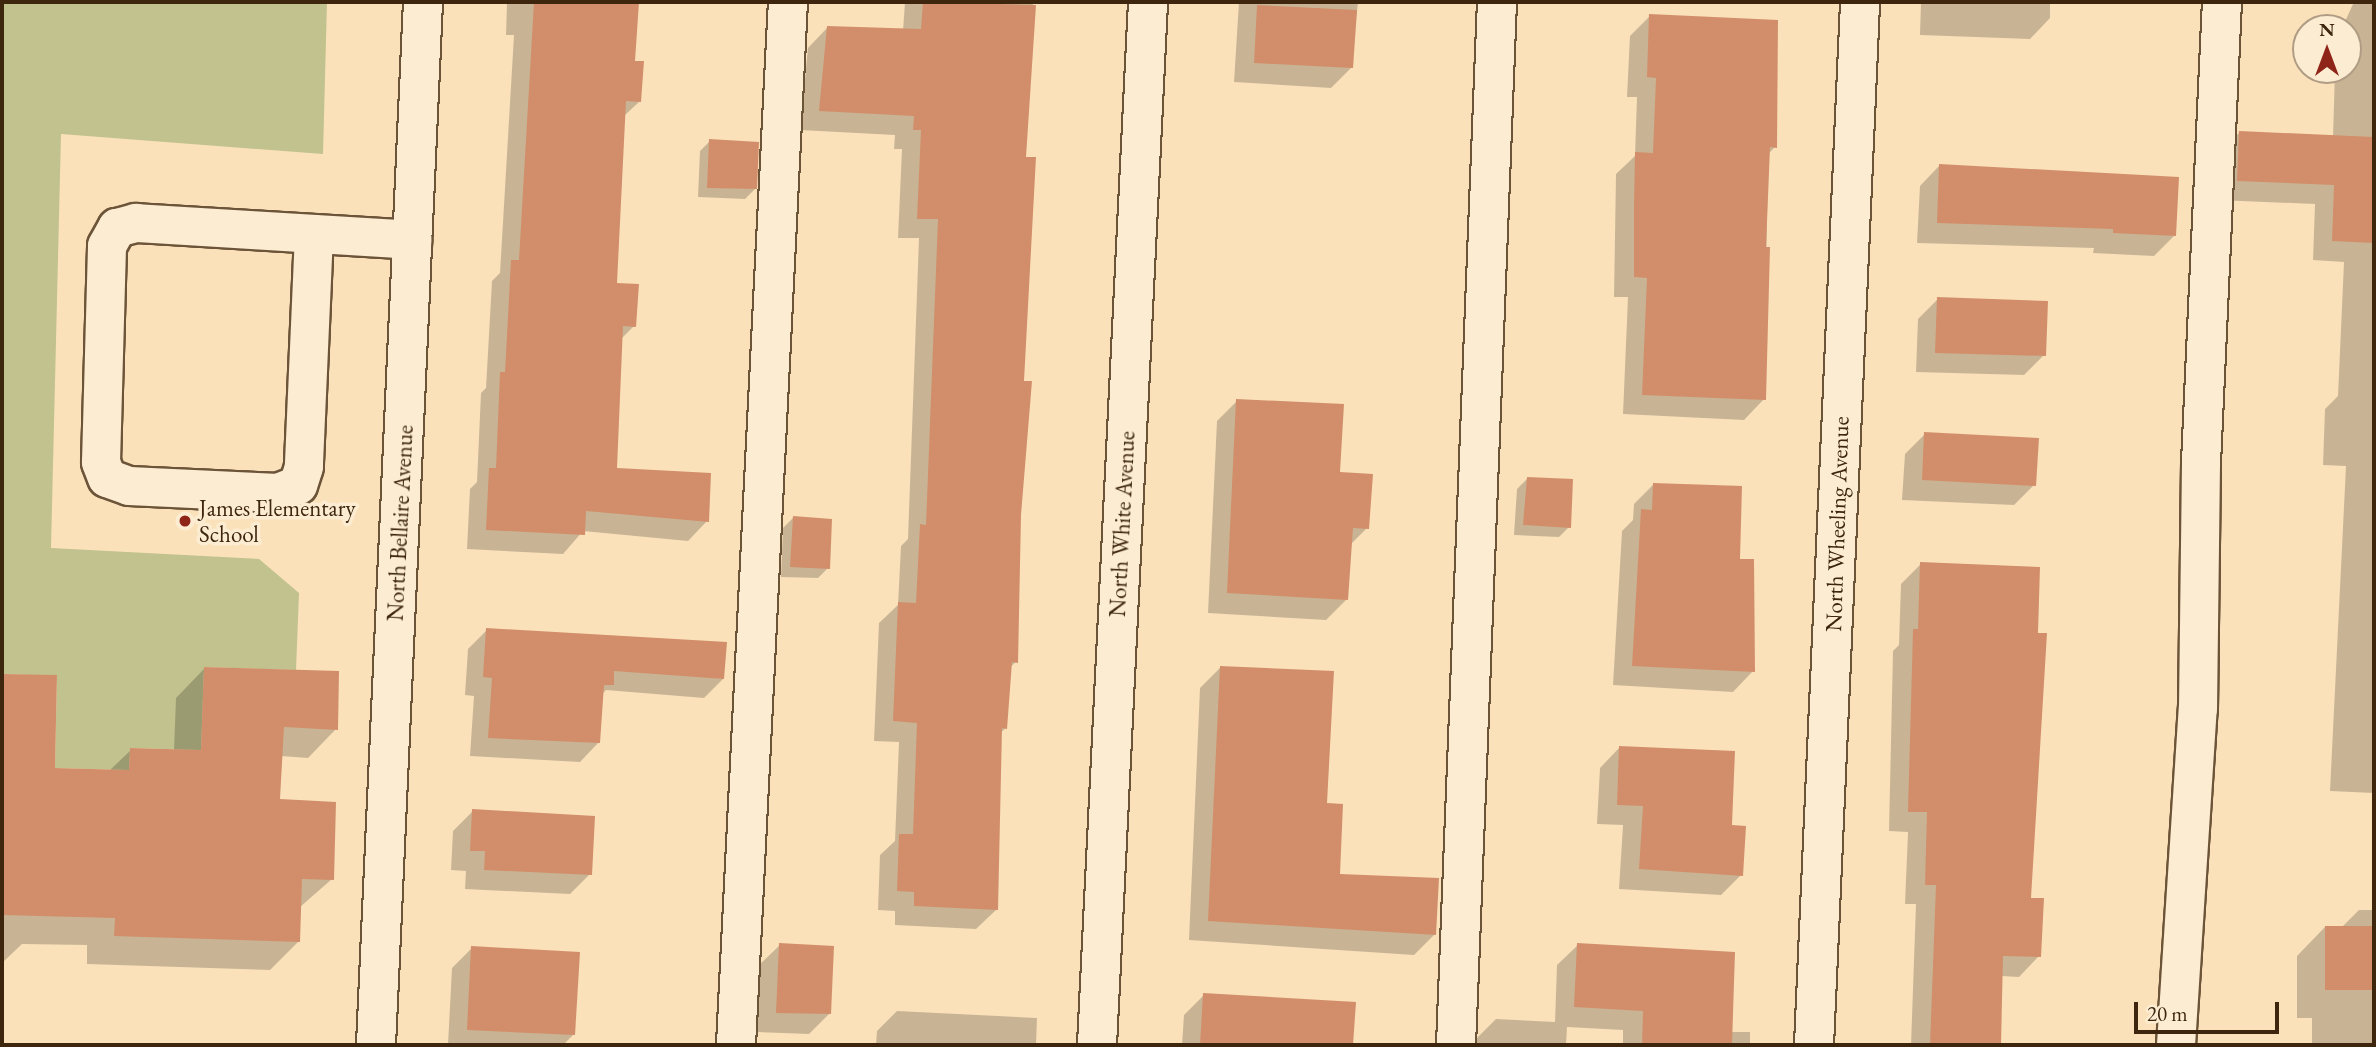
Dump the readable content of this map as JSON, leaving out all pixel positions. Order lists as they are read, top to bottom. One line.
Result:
{"streets":{"street":["North Bellaire Avenue","North White Avenue","North Wheeling Avenue"]},"places":["James Elementary School"],"scale_bar":"20 m","north":"top"}
